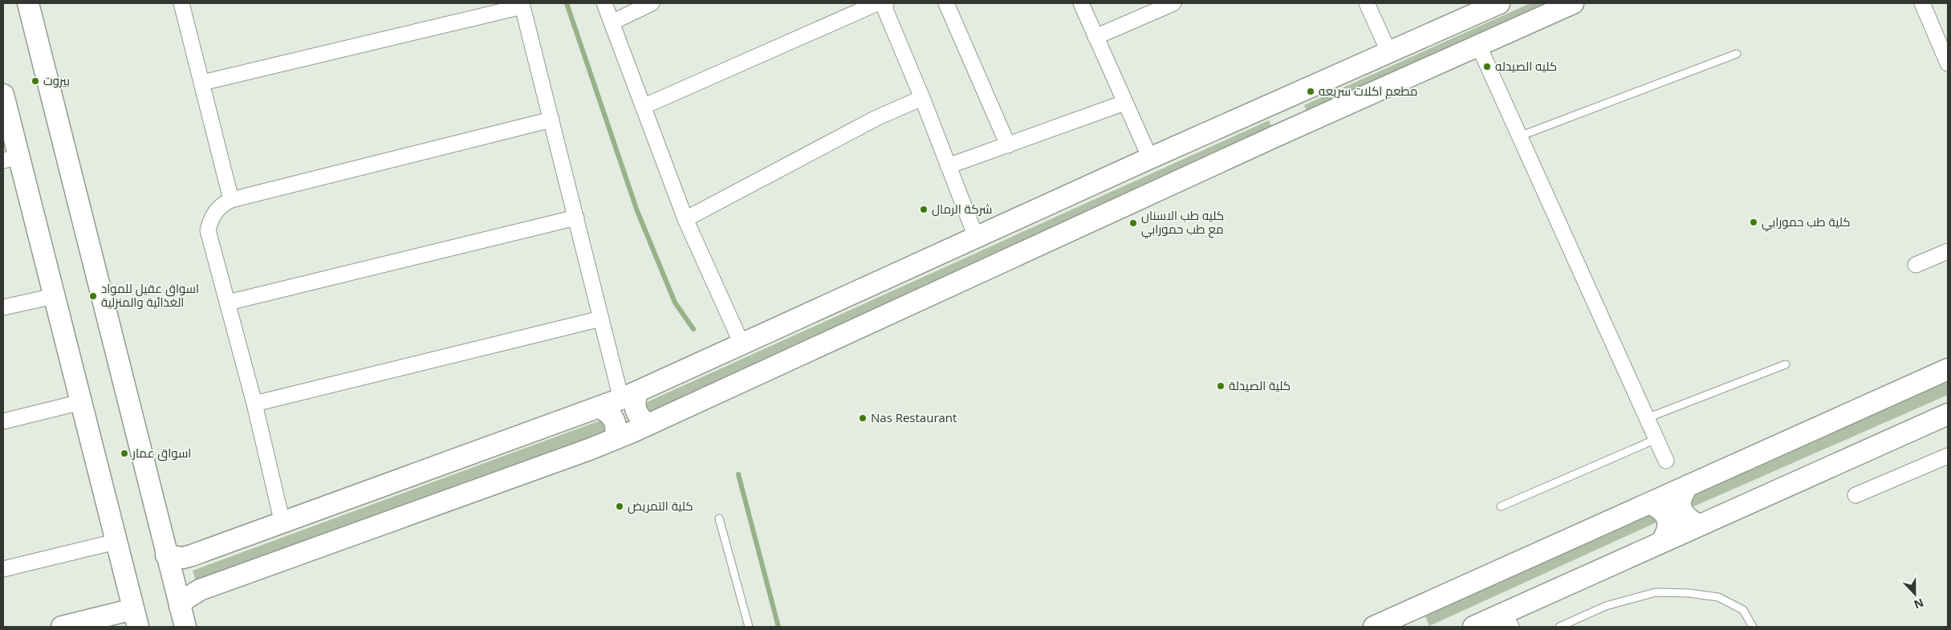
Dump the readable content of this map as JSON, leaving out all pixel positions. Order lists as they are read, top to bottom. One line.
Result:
{"places":["كليه الصيدله","بيروت","مطعم اكلات سريعه","شركة الرمال","كلية طب حمورابي","كليه طب الاسنان مع طب حمورابي","اسواق عقيل للمواد الغذائية والمنزلية","كلية الصيدلة","Nas Restaurant","اسواق عمار","كلية التمريض"],"north":"bottom"}
